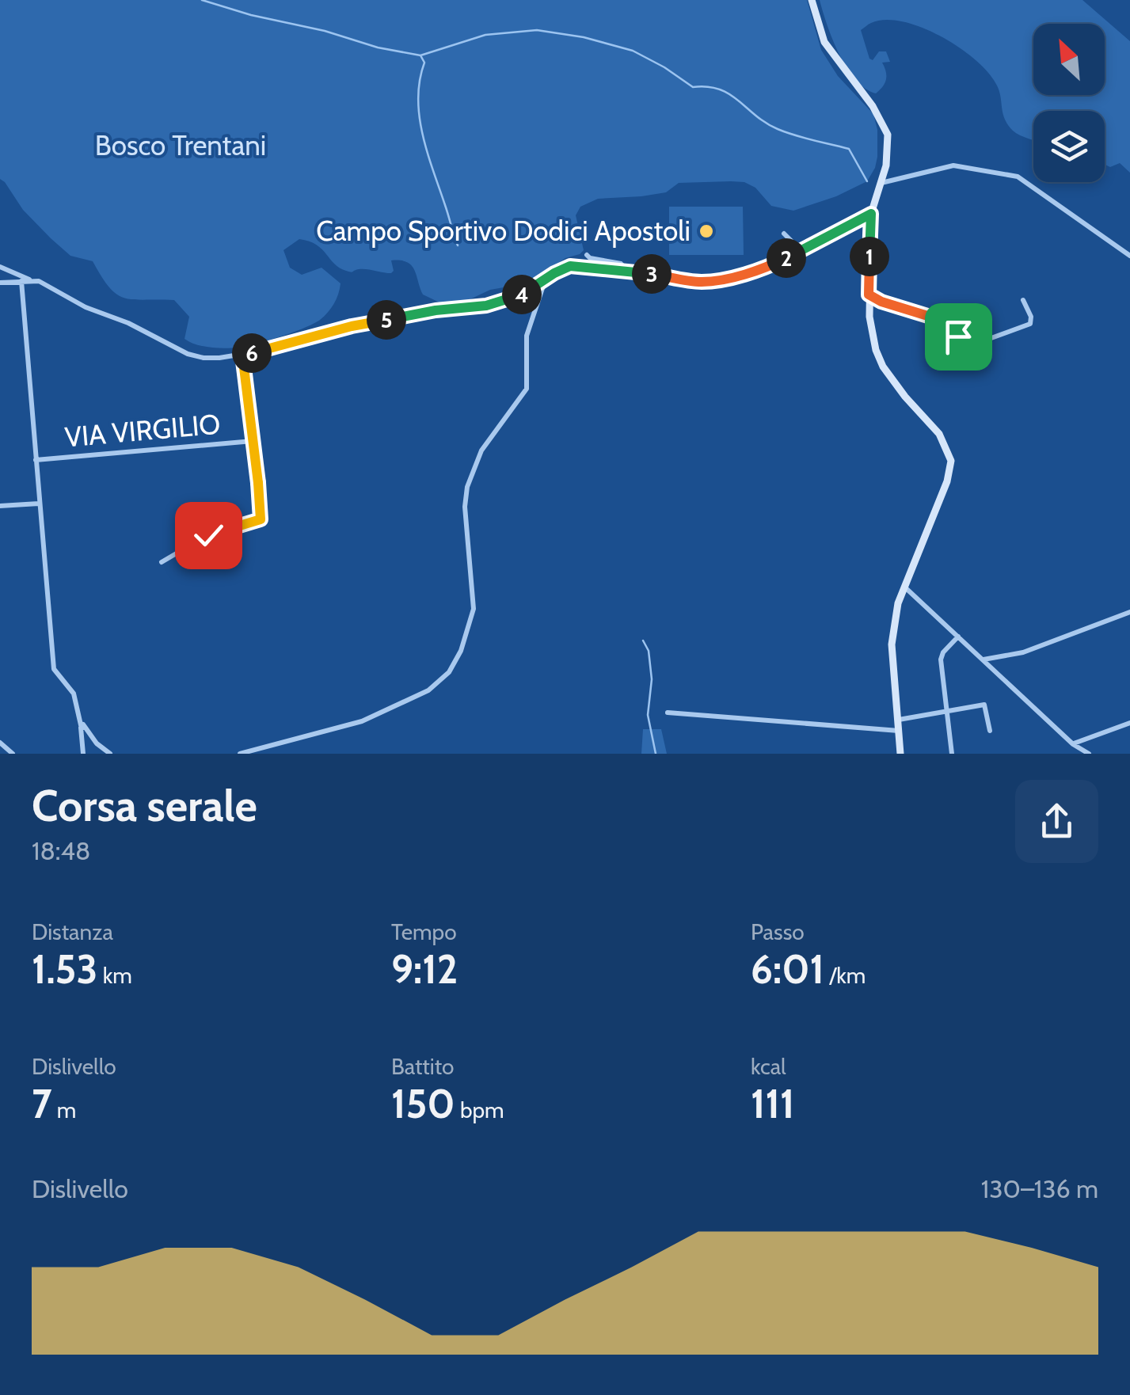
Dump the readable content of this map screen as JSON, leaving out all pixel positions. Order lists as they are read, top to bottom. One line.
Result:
{"streets":{"street":["VIA VIRGILIO"]},"parks":["Bosco Trentani"],"places":["Campo Sportivo Dodici Apostoli"],"north":"top left","page":{"pins":["1","2","3","4","5","6"],"heading":["Corsa serale","18:48"],"stats":[["Distanza","1.53 km"],["Tempo","9:12"],["Passo","6:01 /km"],["Dislivello","7 m"],["Battito","150 bpm"],["kcal","111"]],"chart":["Dislivello","130–136 m"]}}
